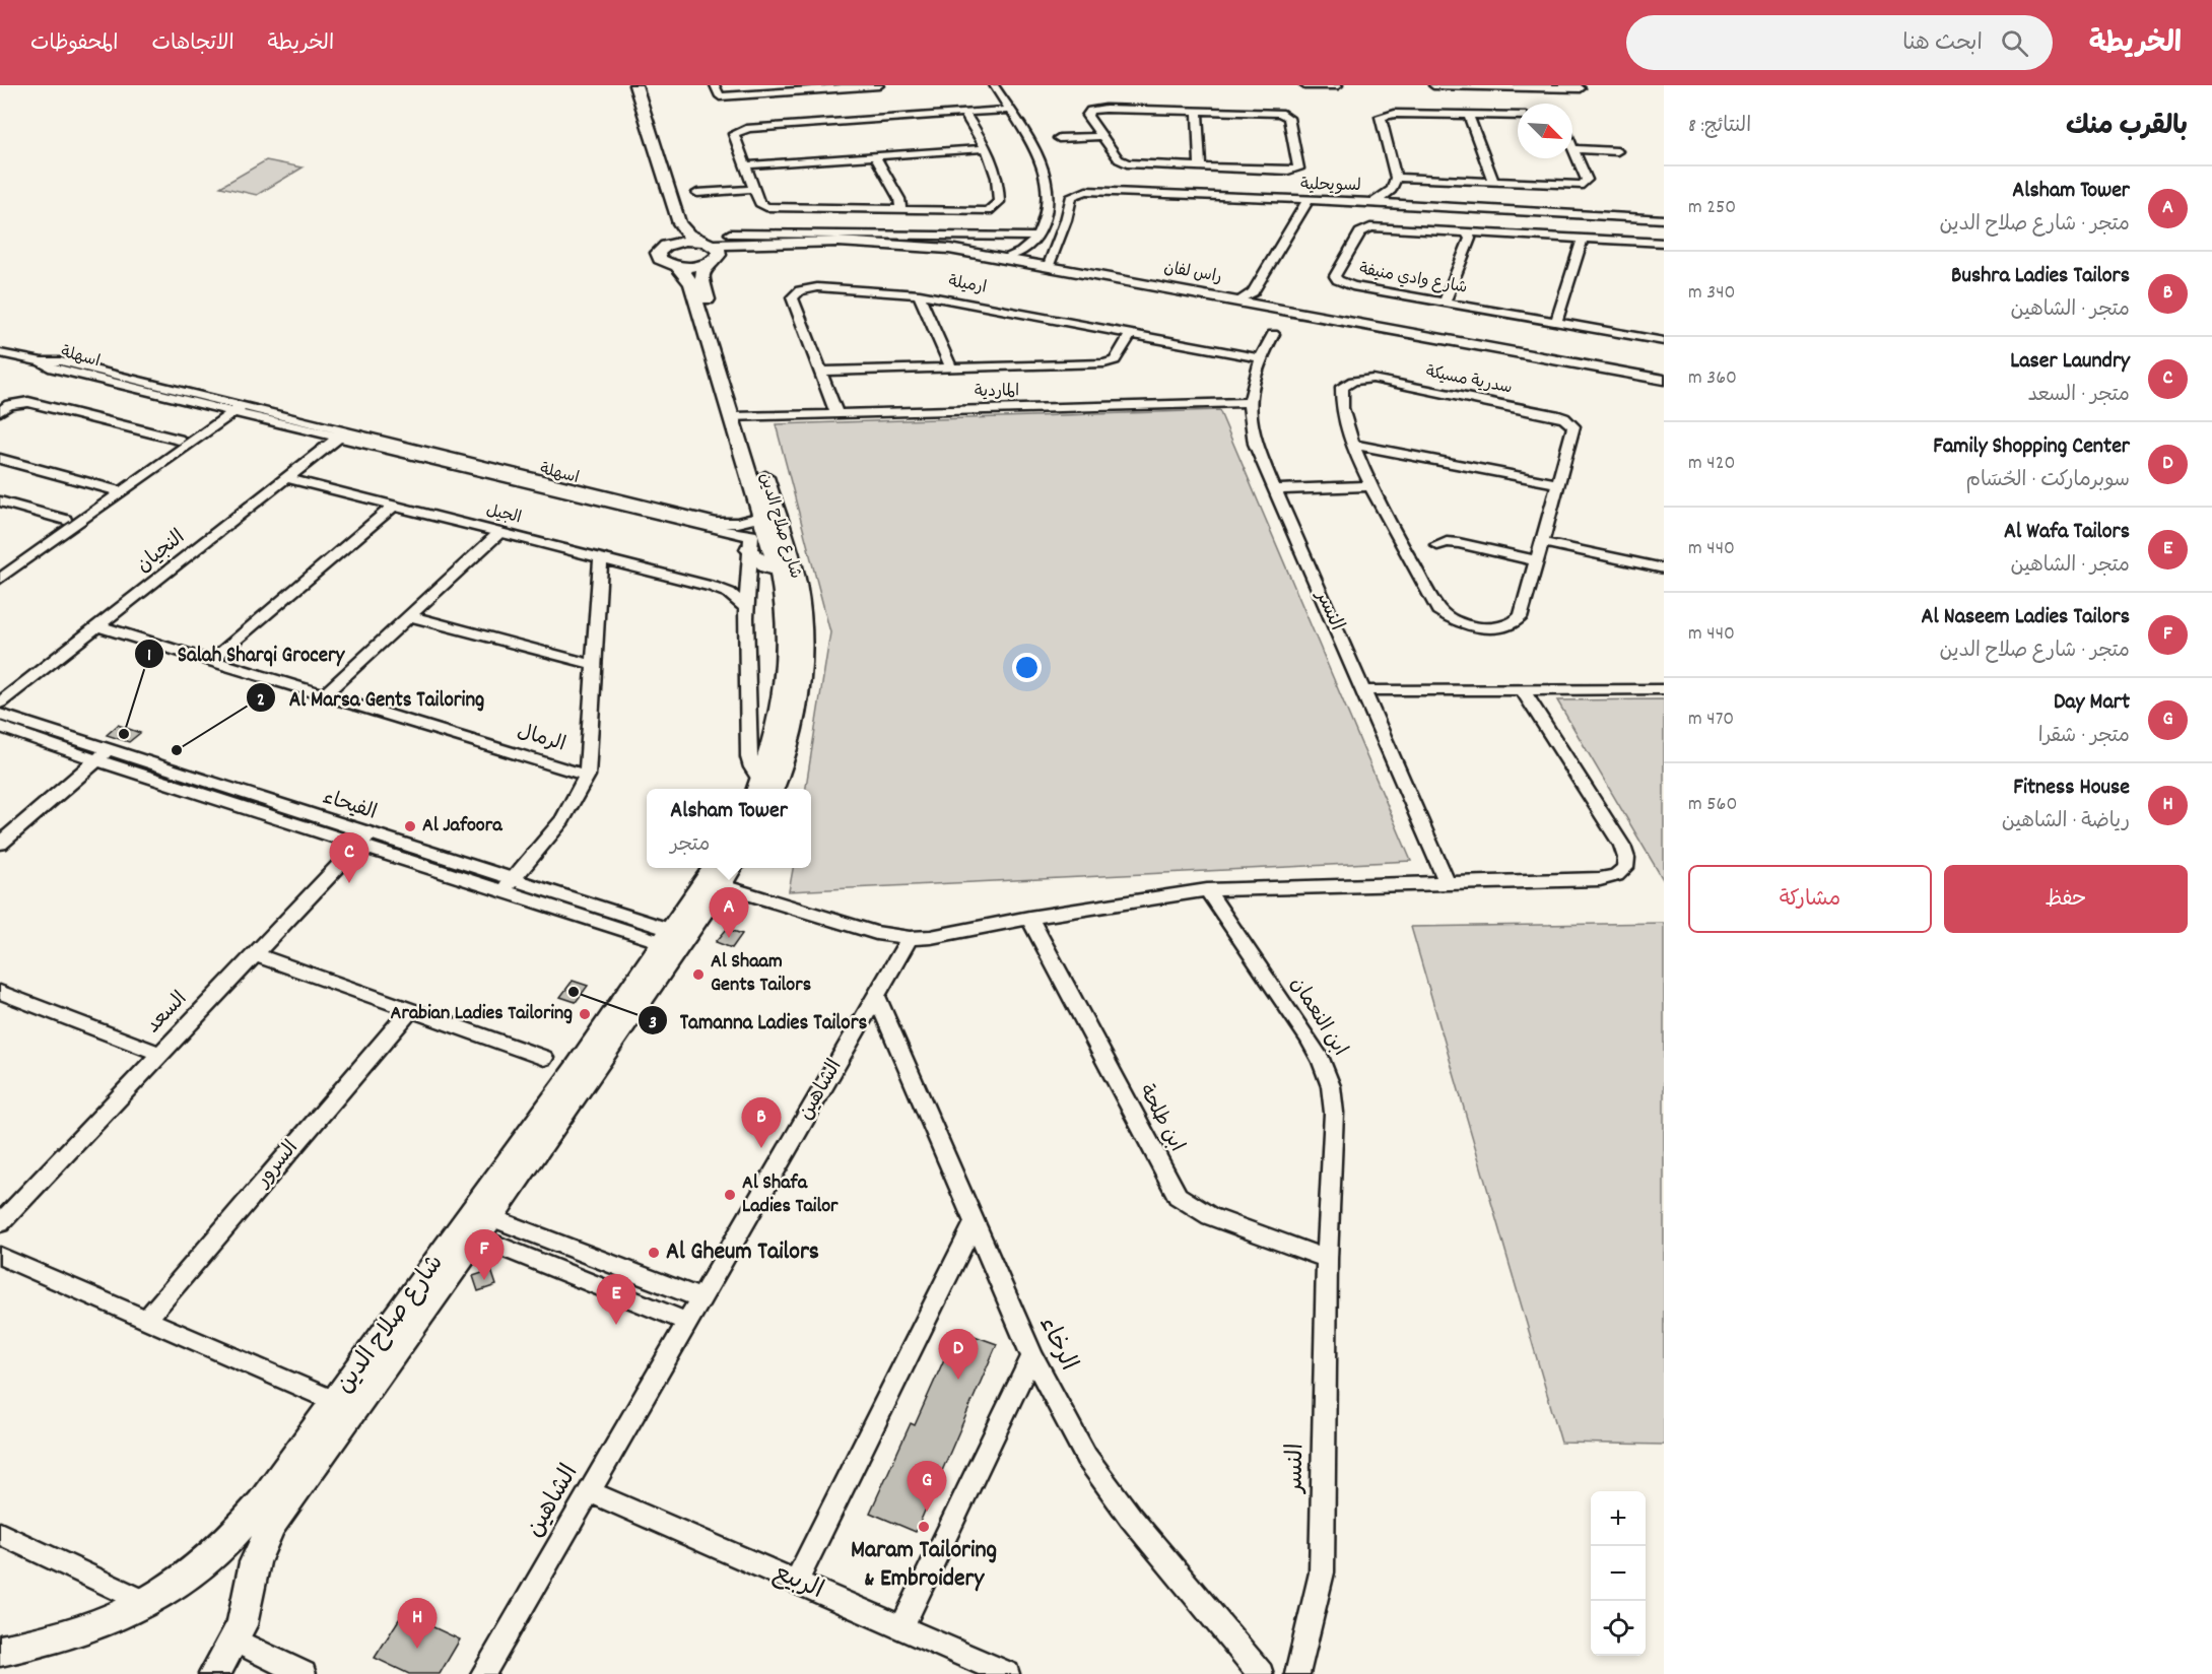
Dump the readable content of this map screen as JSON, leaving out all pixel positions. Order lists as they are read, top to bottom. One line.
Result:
{"streets":{"street":["لسويحلية","راس لفان","شارع وادي منيفة","ارميلة","اسهلة","سدرية مسيكة","الماردية","الجيل","شارع صلاح الدين","النجيان","النسر","الرمال","الفيحاء","السعد","ابن النعمان","الشاهين","ابن طلحة","السرور","الرخاء","الربيع"]},"crossings":[["لسويحلية","راس لفان"],["ارميلة","الماردية"],["ارميلة","النسر"],["اسهلة","شارع صلاح الدين"],["اسهلة","النجيان"],["الماردية","شارع صلاح الدين"],["الماردية","النسر"],["الجيل","شارع صلاح الدين"],["الجيل","النجيان"],["شارع صلاح الدين","الفيحاء"],["النجيان","الرمال"],["النسر","ابن النعمان"],["النسر","ابن طلحة"],["الفيحاء","السعد"],["ابن النعمان","ابن طلحة"],["الشاهين","الرخاء"],["الشاهين","الربيع"]],"places":["Salah Sharqi Grocery","Al Marsa Gents Tailoring","Al Jafoora","Al Shaam Gents Tailors","Tamanna Ladies Tailors","Arabian Ladies Tailoring","Al Shafa Ladies Tailor","Al Gheum Tailors","Maram Tailoring & Embroidery"],"north":"bottom right","page":{"header":"الخريطة","search":"ابحث هنا","nav":["الخريطة","الاتجاهات","المحفوظات"],"heading":["بالقرب منك","النتائج: 8"],"list":[{"mark":"A","name":"Alsham Tower","note":"متجر · شارع صلاح الدين","value":"250 m"},{"mark":"B","name":"Bushra Ladies Tailors","note":"متجر · الشاهين","value":"340 m"},{"mark":"C","name":"Laser Laundry","note":"متجر · السعد","value":"360 m"},{"mark":"D","name":"Family Shopping Center","note":"سوبرماركت · الحُسَام","value":"420 m"},{"mark":"E","name":"Al Wafa Tailors","note":"متجر · الشاهين","value":"440 m"},{"mark":"F","name":"Al Naseem Ladies Tailors","note":"متجر · شارع صلاح الدين","value":"440 m"},{"mark":"G","name":"Day Mart","note":"متجر · شقرا","value":"470 m"},{"mark":"H","name":"Fitness House","note":"رياضة · الشاهين","value":"560 m"}],"popup":["Alsham Tower","متجر"],"pins":["C","A","B","F","E","D","G","H"],"buttons":["حفظ","مشاركة"],"map_buttons":["+","−"]}}
